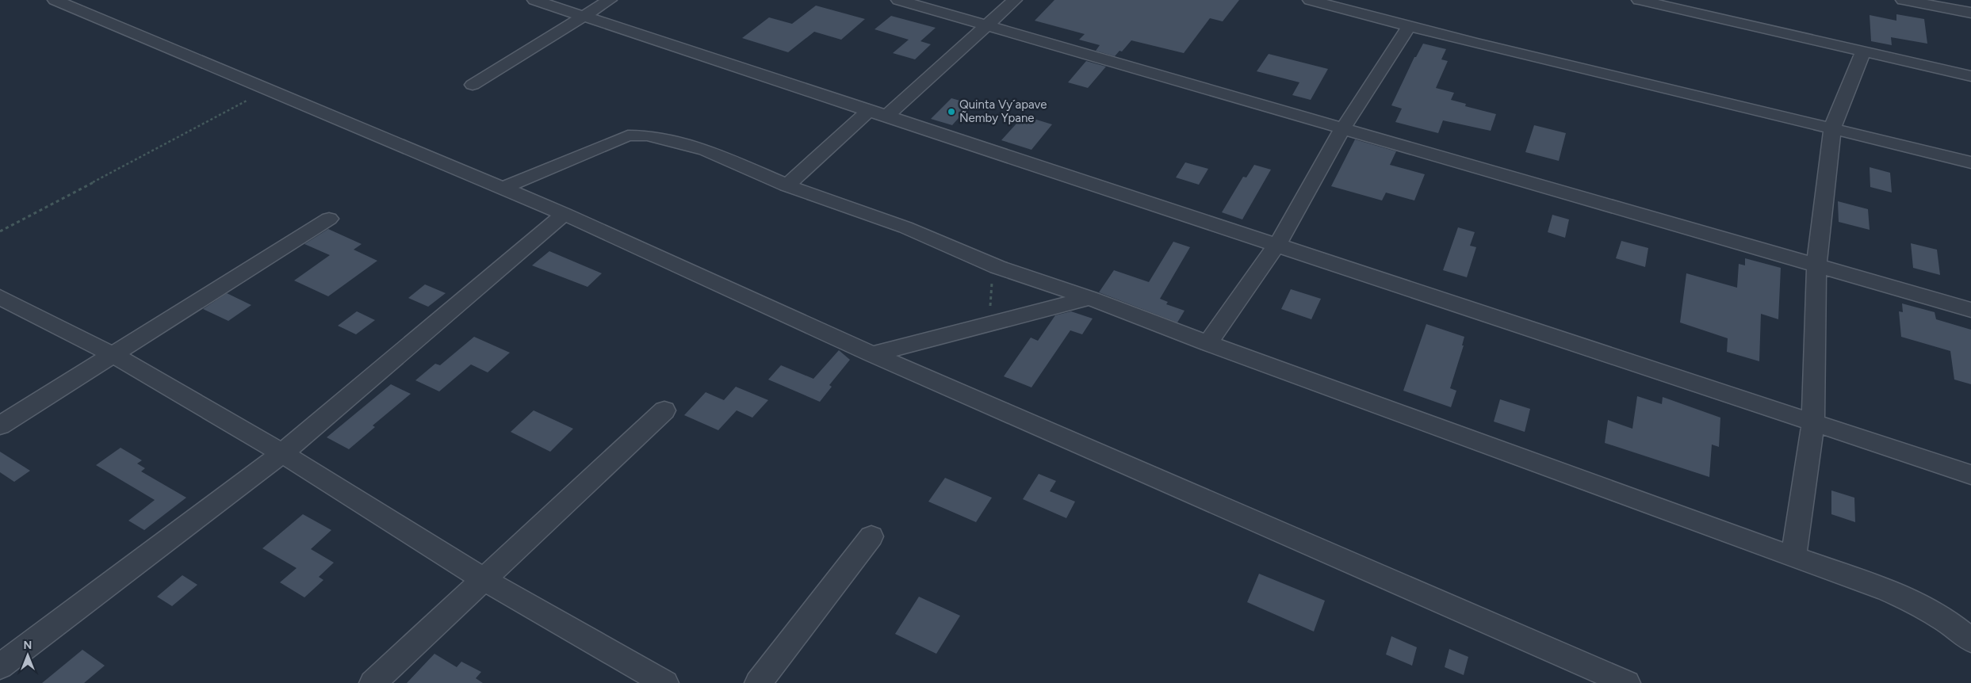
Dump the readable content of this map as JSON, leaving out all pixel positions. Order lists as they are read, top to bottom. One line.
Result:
{"places":["Quinta Vy´apave Ñemby Ypane"],"north":"top"}
